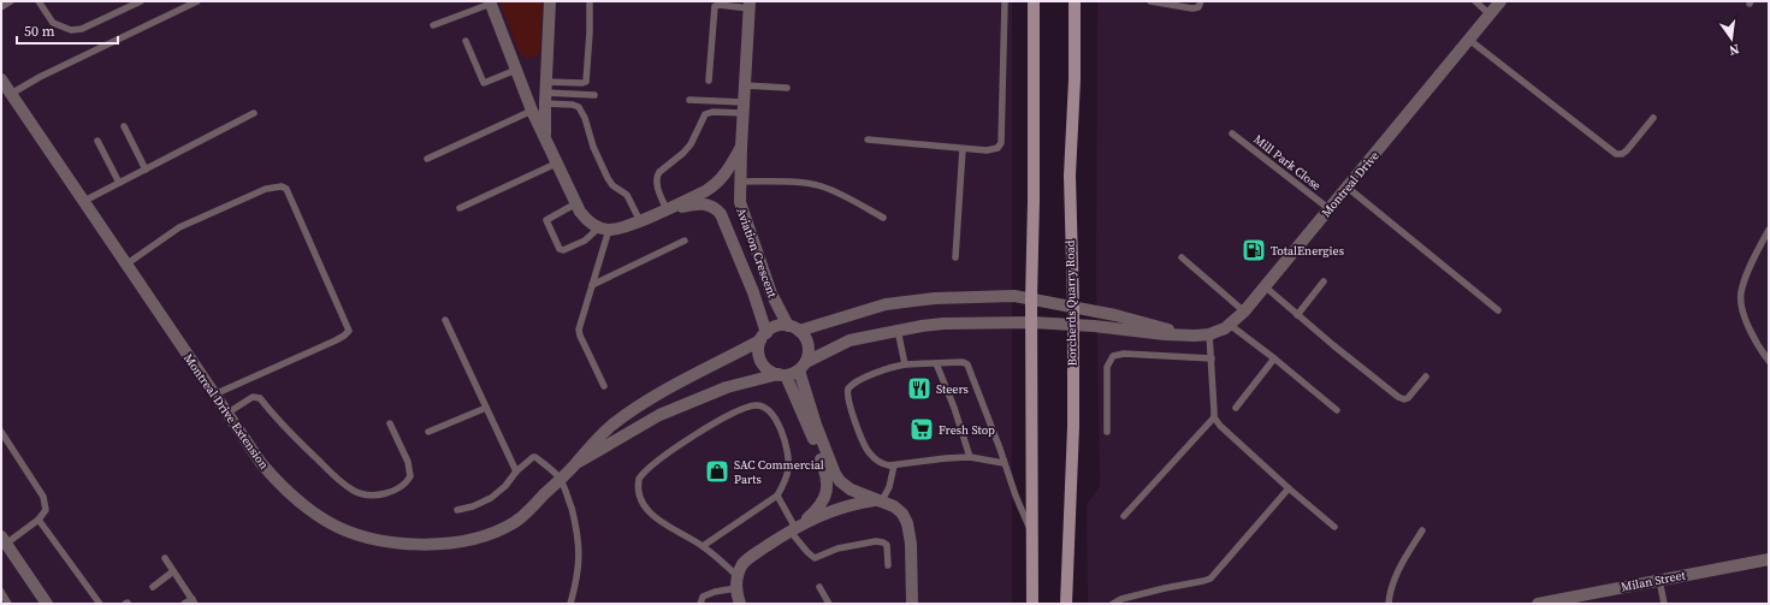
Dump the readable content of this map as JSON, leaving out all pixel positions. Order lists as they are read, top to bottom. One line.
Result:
{"streets":{"main road":["Borcherds Quarry Road"],"street":["Montreal Drive","Aviation Crescent","Montreal Drive Extension","Milan Street"],"lane":["Mill Park Close"]},"crossings":[["Mill Park Close","Montreal Drive"],["Montreal Drive","Borcherds Quarry Road"],["Aviation Crescent","Montreal Drive Extension"]],"places":{"fuel station":["TotalEnergies"],"restaurant":["Steers"],"supermarket":["Fresh Stop"],"shop":["SAC Commercial Parts"]},"scale_bar":"50 m","north":"bottom"}
